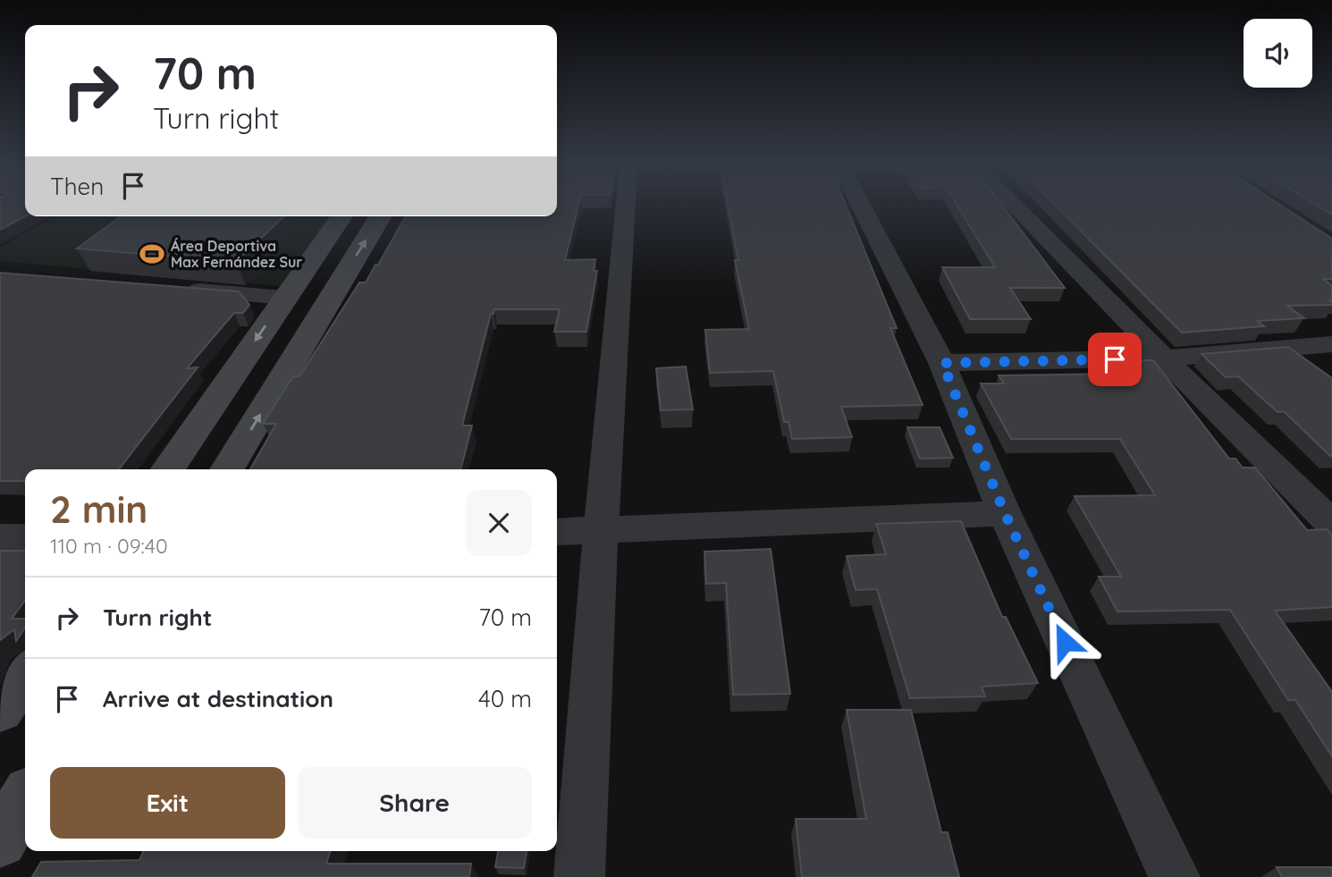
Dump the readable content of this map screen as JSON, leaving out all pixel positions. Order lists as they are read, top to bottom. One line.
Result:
{"places":{"sports":["Área Deportiva Max Fernández Sur"]},"page":{"turn":["70 m","Turn right"],"then":"Then","heading":["2 min","110 m · 09:40"],"list":[{"name":"Turn right","value":"70 m"},{"name":"Arrive at destination","value":"40 m"}],"buttons":["Exit","Share"]}}
